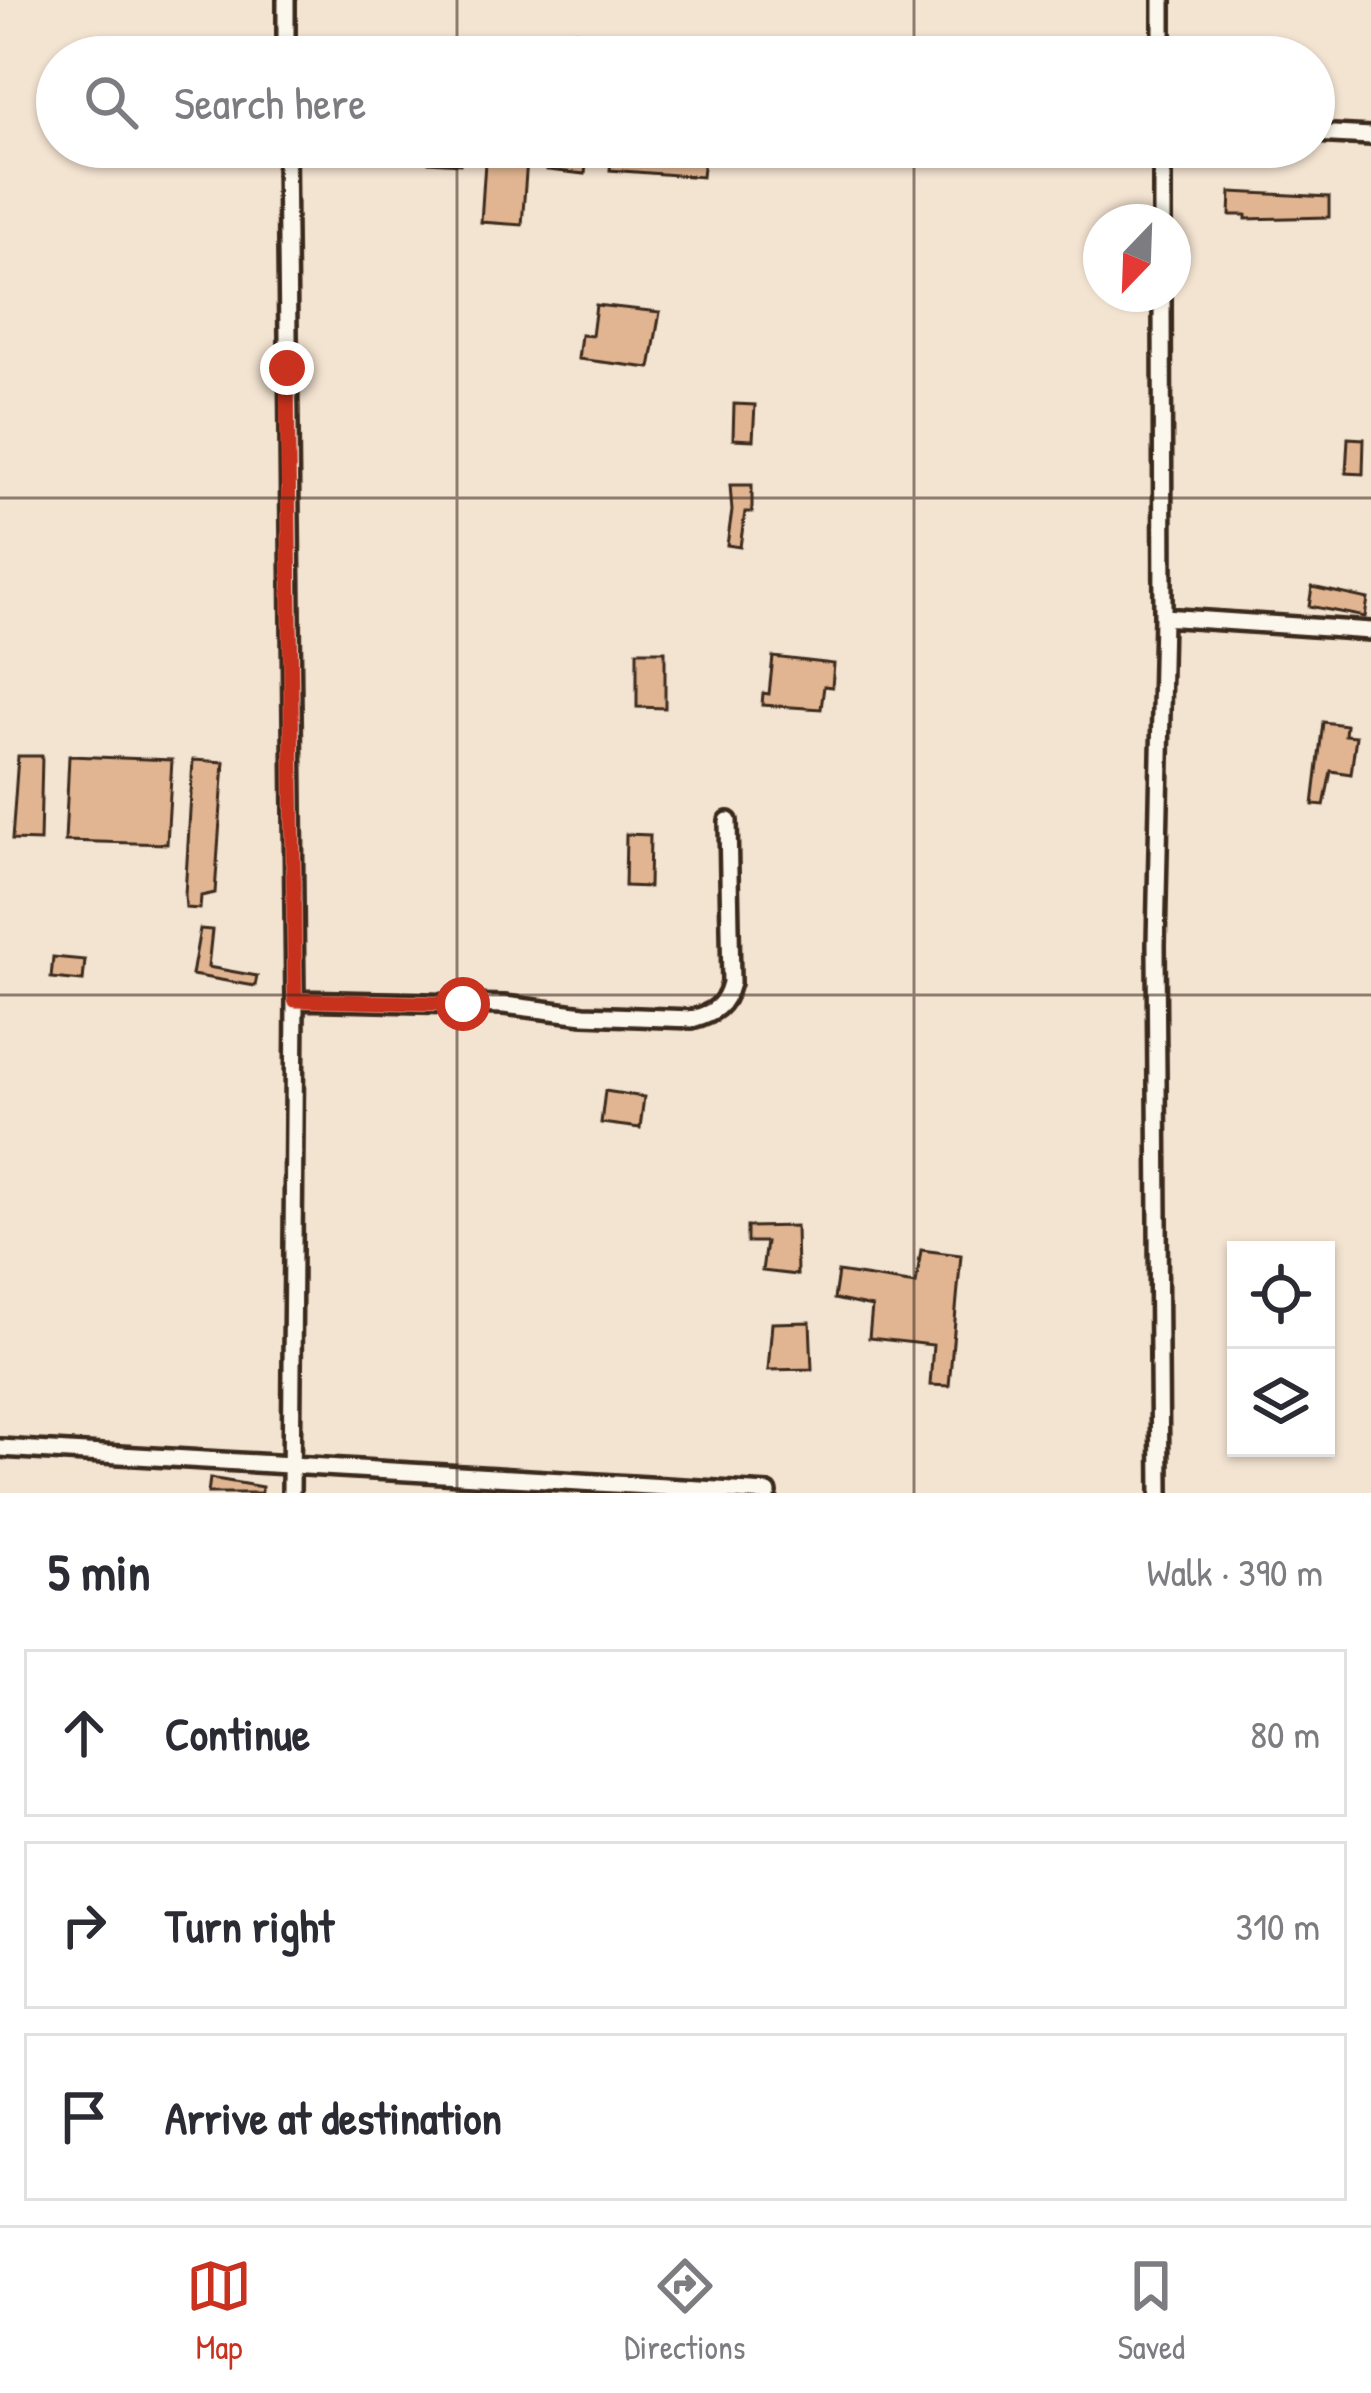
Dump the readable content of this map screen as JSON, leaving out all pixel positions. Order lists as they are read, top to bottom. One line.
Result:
{"north":"bottom left","page":{"search":"Search here","heading":["5 min","Walk · 390 m"],"list":[["Continue","80 m"],["Turn right","310 m"],"Arrive at destination"],"nav":["Map","Directions","Saved"]}}
